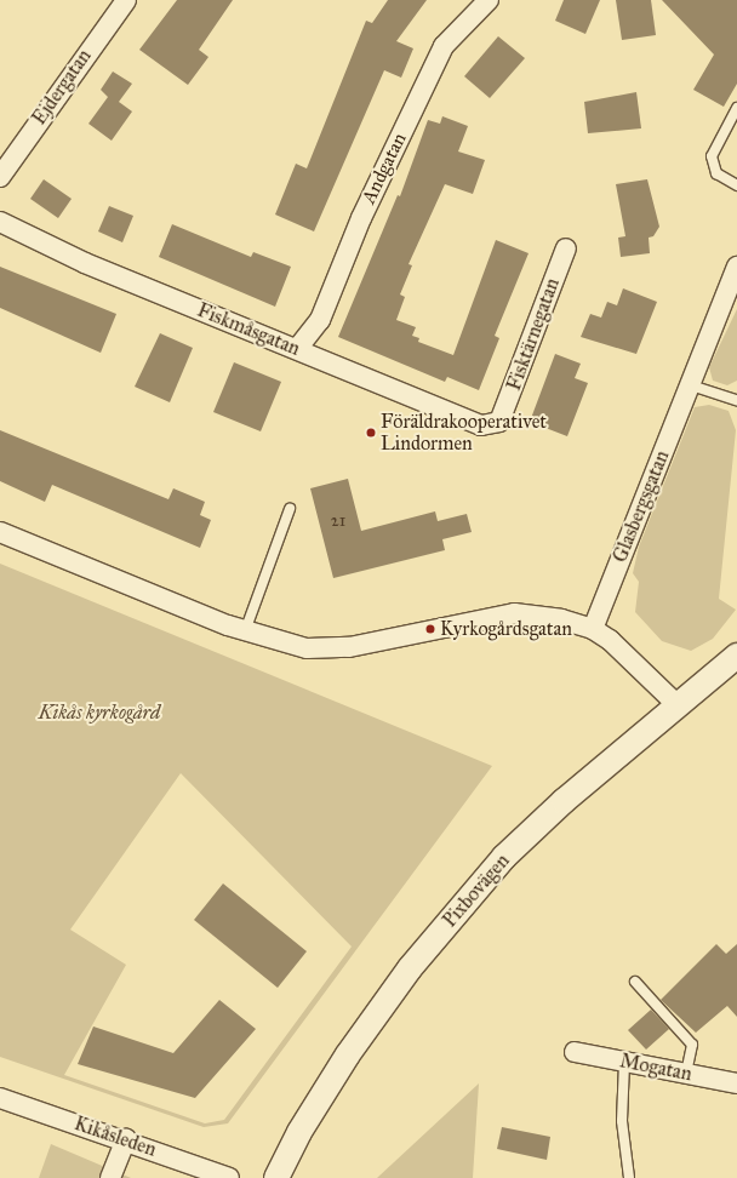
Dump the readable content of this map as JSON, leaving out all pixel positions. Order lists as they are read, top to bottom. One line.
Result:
{"streets":{"street":["Ejdergatan","Andgatan","Fiskmåsgatan","Fisktärnegatan","Glasbergsgatan","Pixbovägen","Mogatan","Kikåsleden"]},"crossings":[["Andgatan","Fiskmåsgatan"],["Fiskmåsgatan","Fisktärnegatan"]],"parks":["Kikås kyrkogård"],"places":["Föräldrakooperativet Lindormen","Kyrkogårdsgatan"],"house_numbers":["21"]}
